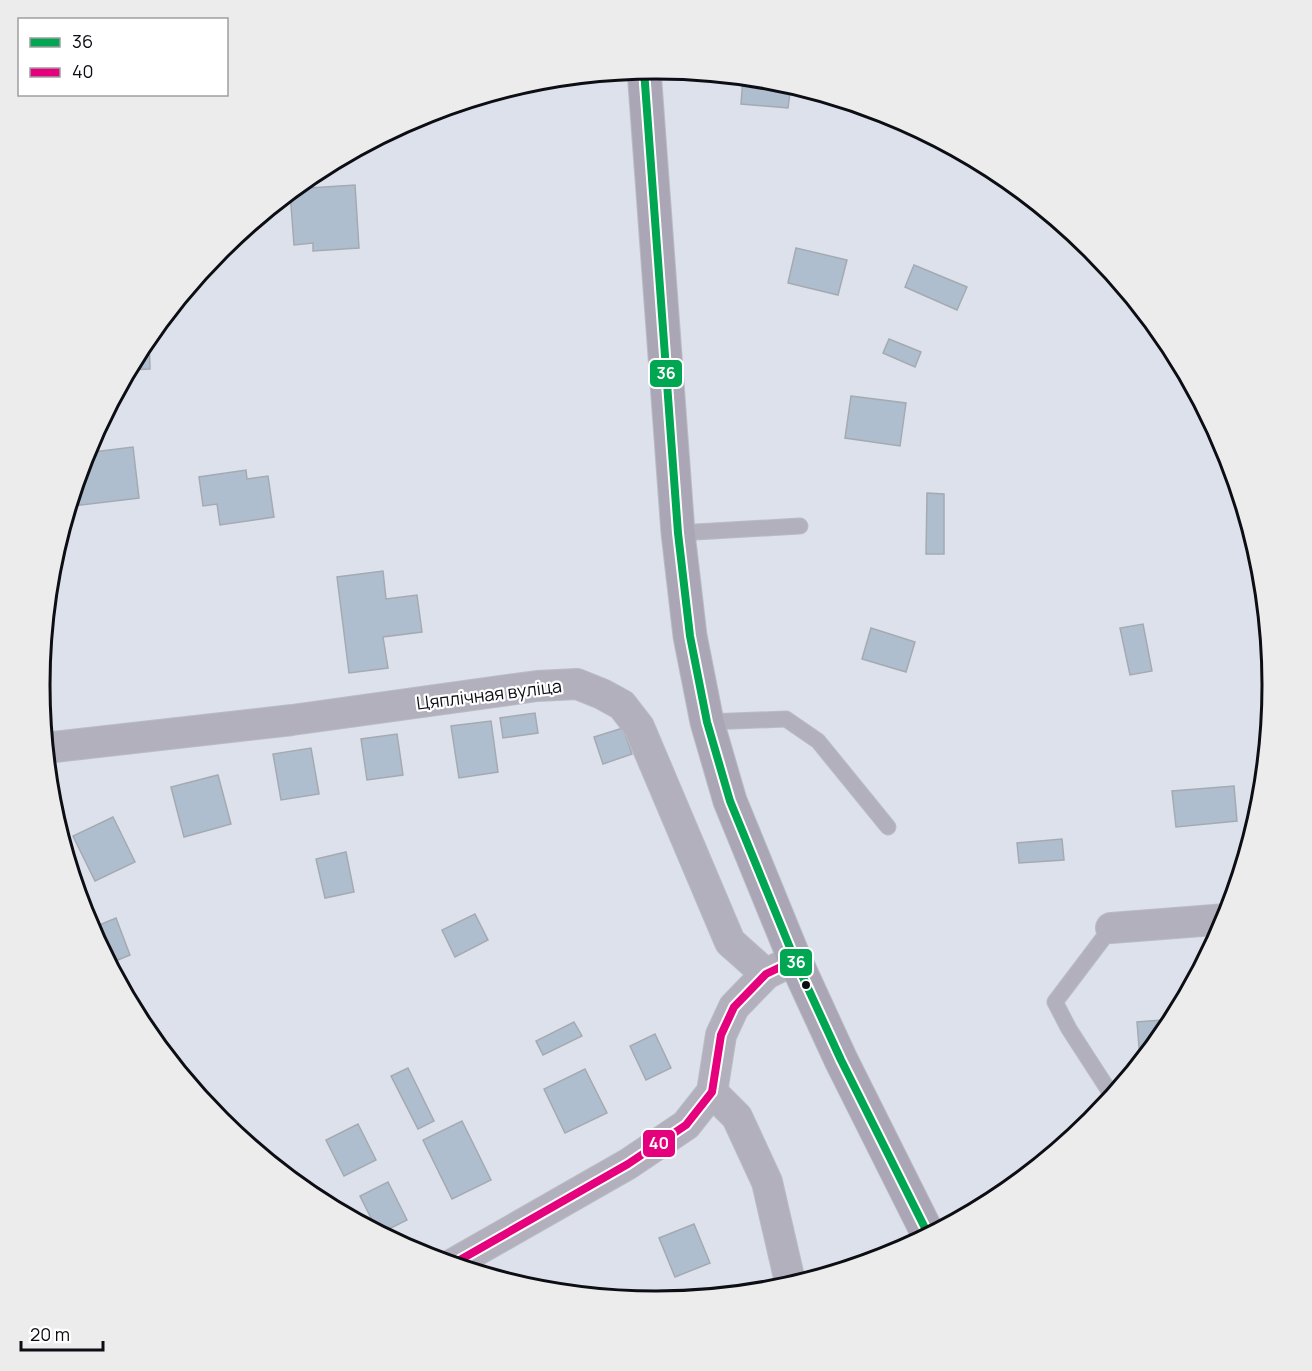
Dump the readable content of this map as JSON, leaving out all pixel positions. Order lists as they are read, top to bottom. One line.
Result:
{"streets":{"street":["Цяплічная вуліца"]},"lines":["transit line 36","transit line 40"],"legend":["36","40"],"scale_bar":"20 m"}
